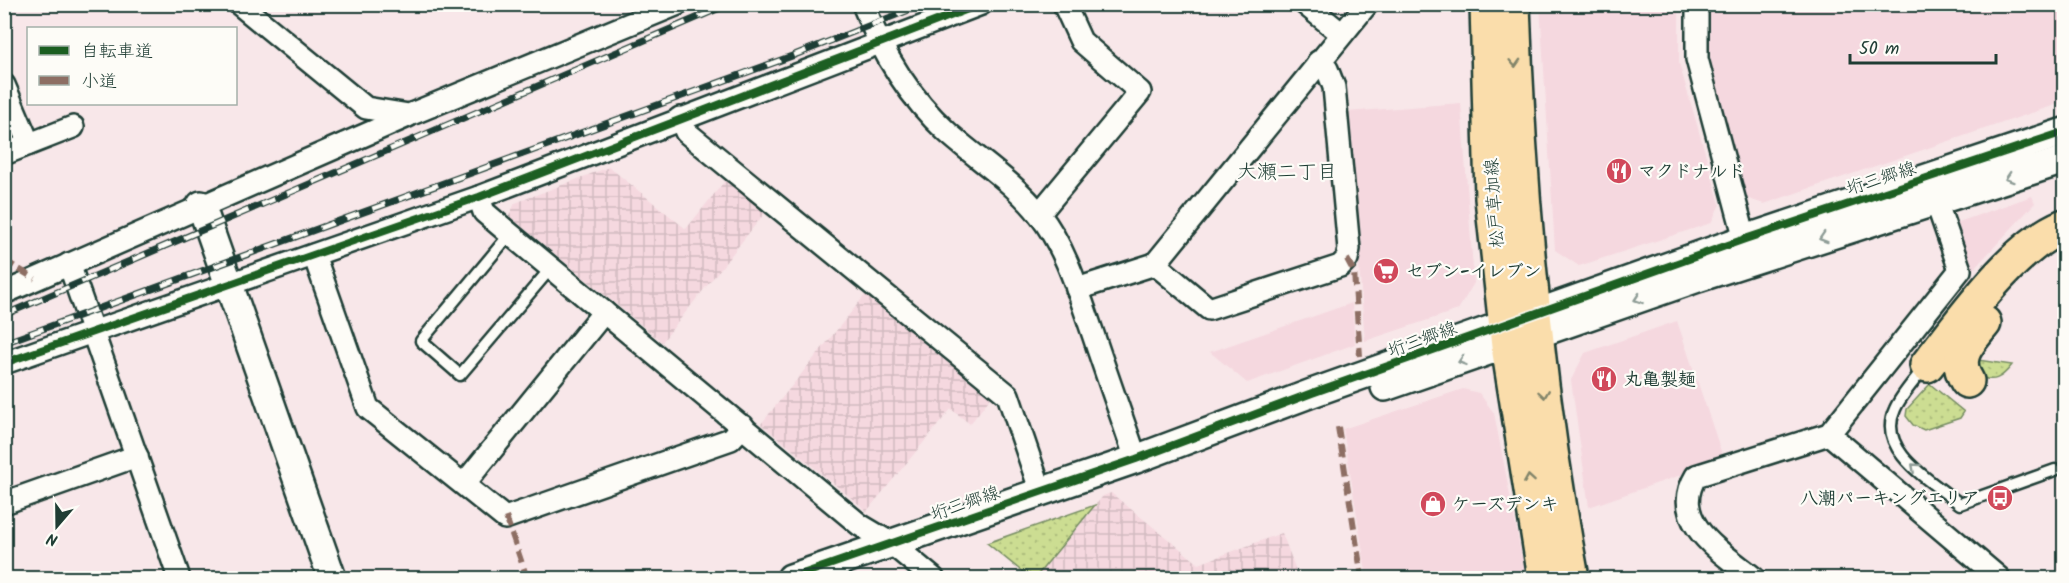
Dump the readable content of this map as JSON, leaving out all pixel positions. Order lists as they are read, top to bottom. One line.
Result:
{"streets":{"main road":["松戸草加線"],"street":["垳三郷線"]},"crossings":[["垳三郷線","松戸草加線"]],"districts":["大瀬二丁目"],"places":{"restaurant":["マクドナルド","丸亀製麺"],"supermarket":["セブン-イレブン"],"bus stop":["八潮パーキングエリア"],"shop":["ケーズデンキ"]},"legend":["自転車道","小道"],"scale_bar":"50 m","north":"bottom"}
